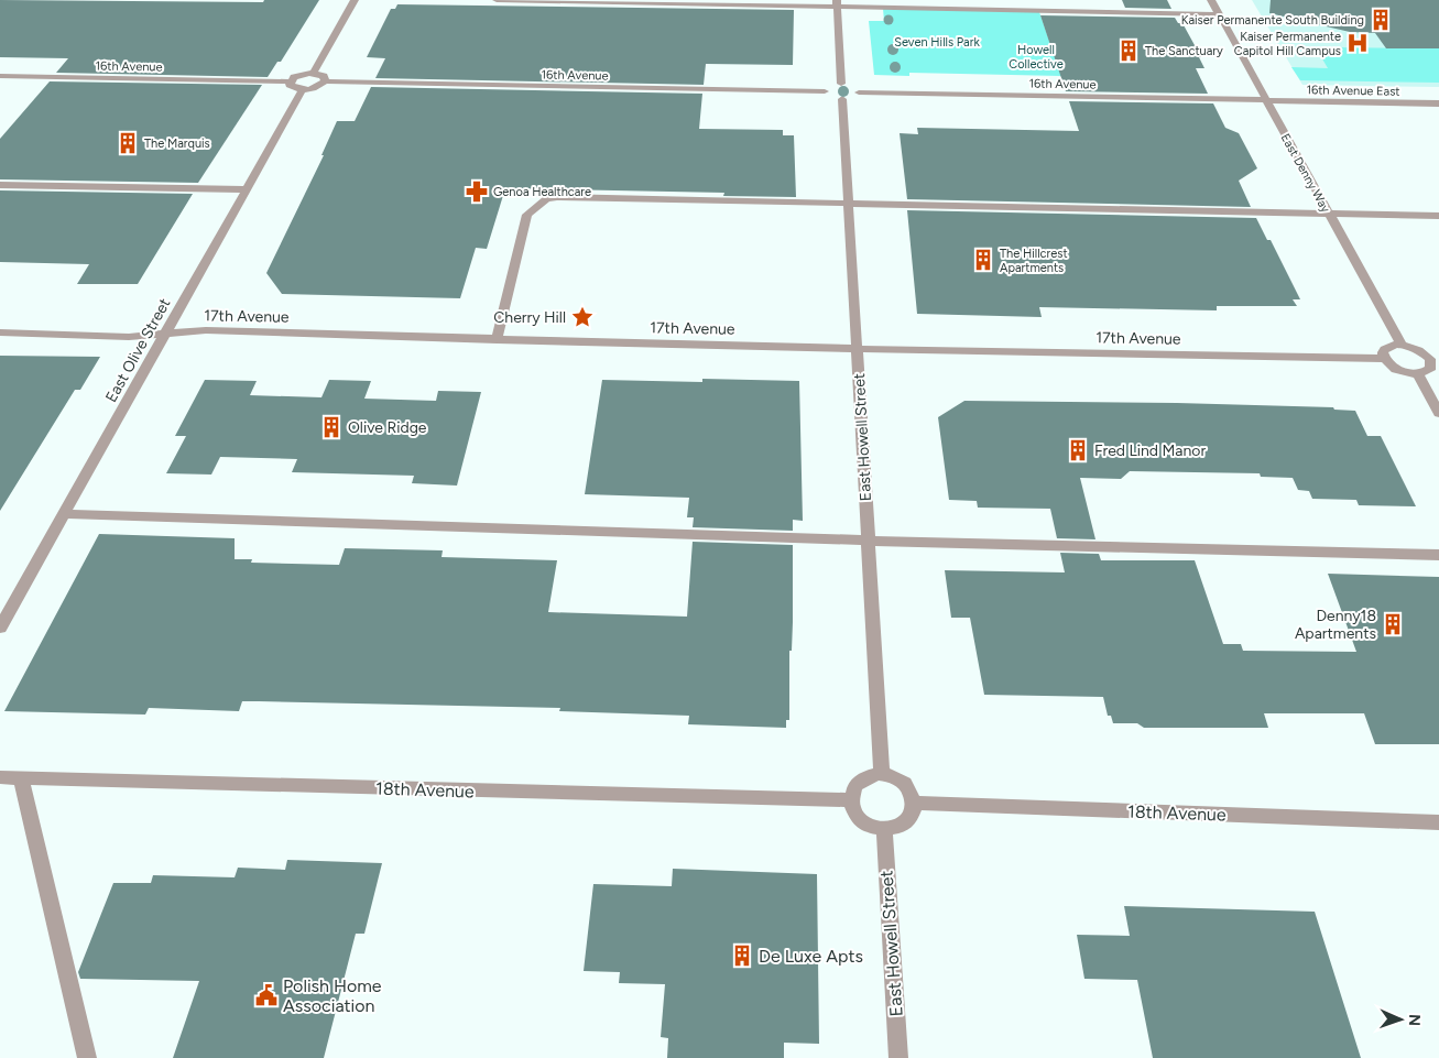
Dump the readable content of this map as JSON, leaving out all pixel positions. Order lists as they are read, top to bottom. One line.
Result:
{"streets":{"street":["16th Avenue","16th Avenue East","East Denny Way","17th Avenue","East Olive Street","East Howell Street","18th Avenue"]},"crossings":[["16th Avenue","16th Avenue East"],["16th Avenue","East Denny Way"],["16th Avenue East","East Denny Way"],["17th Avenue","East Olive Street"],["17th Avenue","East Howell Street"],["East Howell Street","18th Avenue"]],"parks":["Seven Hills Park","Howell Collective"],"places":{"building":["Kaiser Permanente South Building","The Sanctuary","The Marquis","The Hillcrest Apartments","Olive Ridge","Fred Lind Manor","Denny18 Apartments","De Luxe Apts"],"hospital":["Kaiser Permanente Capitol Hill Campus"],"pharmacy":["Genoa Healthcare"],"place":["Cherry Hill"],"public building":["Polish Home Association"]},"north":"right"}
